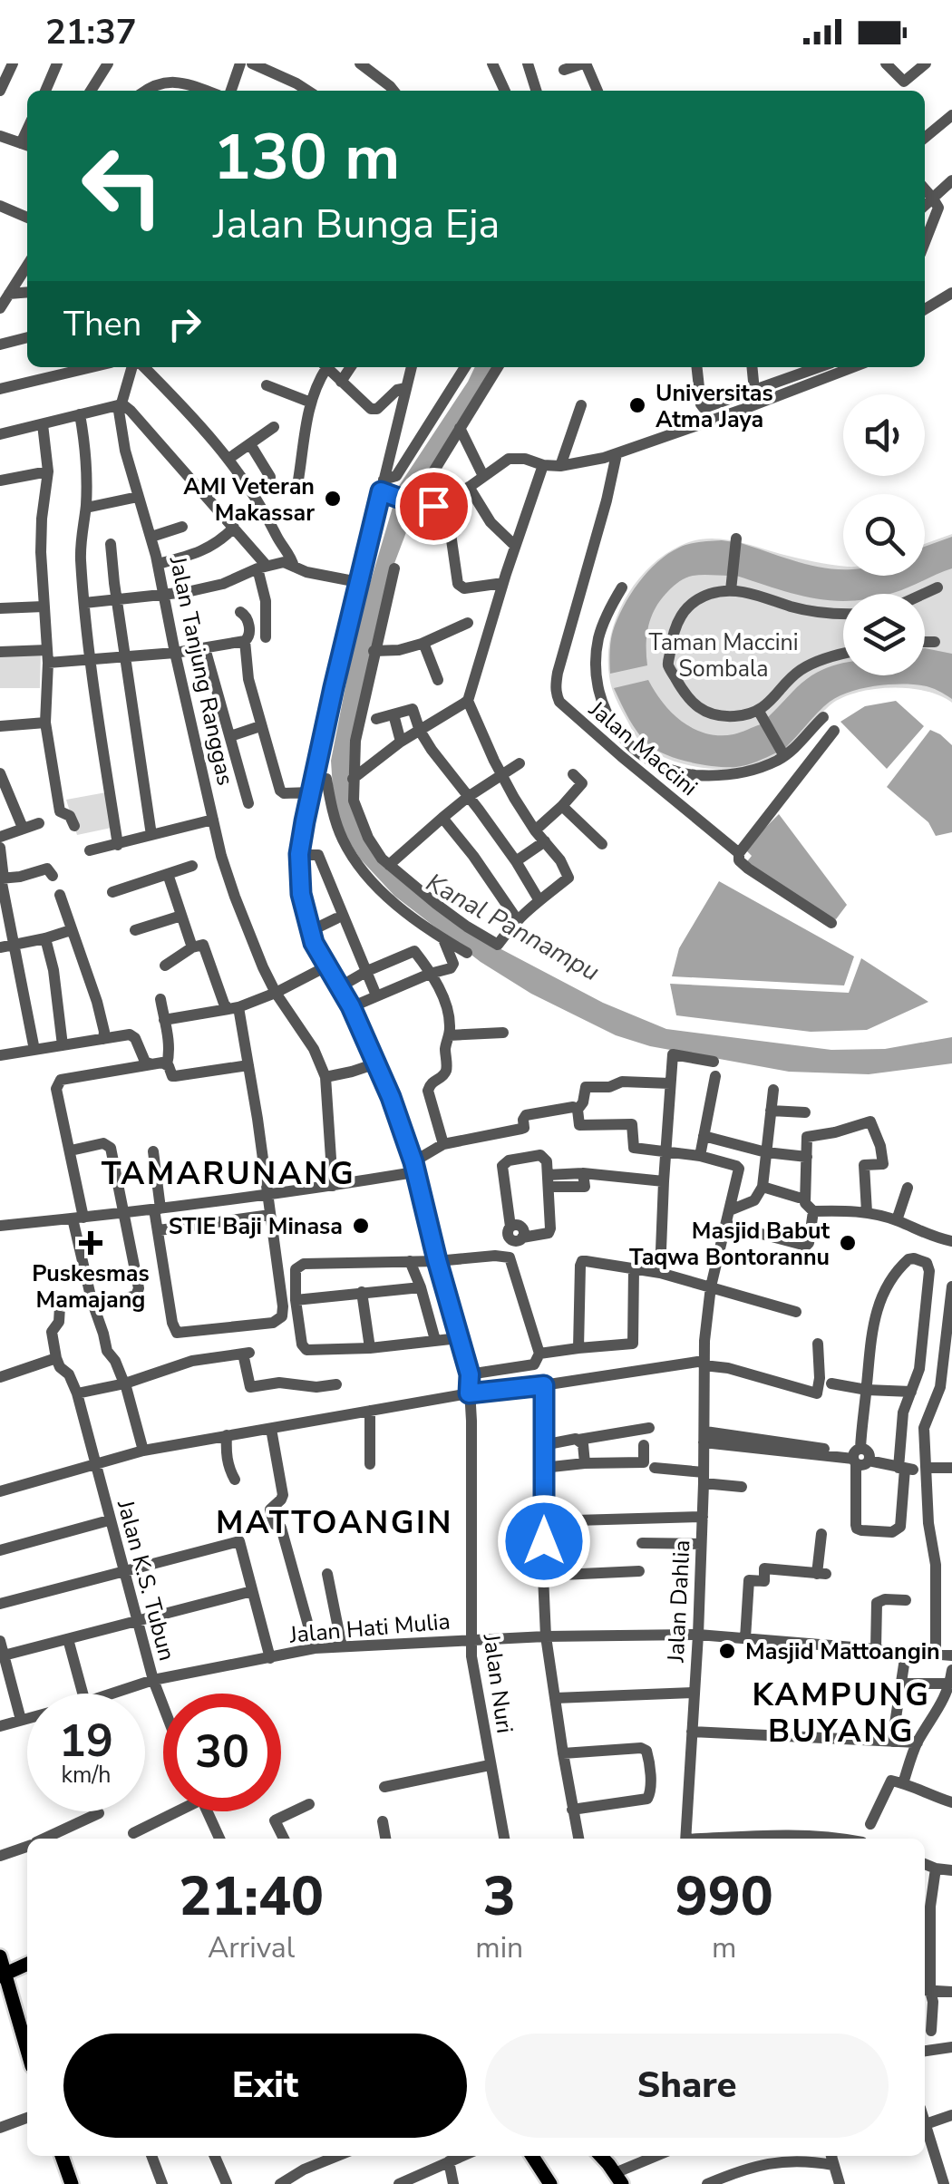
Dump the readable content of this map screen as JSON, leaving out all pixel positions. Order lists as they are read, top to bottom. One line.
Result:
{"streets":{"street":["Jalan Tanjung Ranggas","Jalan Maccini","Jalan K.S. Tubun","Jalan Dahlia","Jalan Hati Mulia","Jalan Nuri"]},"crossings":[["Jalan K.S. Tubun","Jalan Hati Mulia"],["Jalan Dahlia","Jalan Hati Mulia"],["Jalan Hati Mulia","Jalan Nuri"]],"districts":["TAMARUNANG","MATTOANGIN","KAMPUNG BUYANG"],"water":["Kanal Pannampu"],"parks":["Taman Maccini Sombala"],"places":{"other":["Universitas Atma Jaya","AMI Veteran Makassar","STIE Baji Minasa","Masjid Babut Taqwa Bontorannu","Masjid Mattoangin"],"health":["Puskesmas Mamajang"]},"page":{"status":"21:37","turn":["130 m","Jalan Bunga Eja"],"then":"Then","speed":"19 km/h","limit":"30","eta":["21:40","Arrival","3","min","990","m"],"buttons":["Exit","Share"]}}
